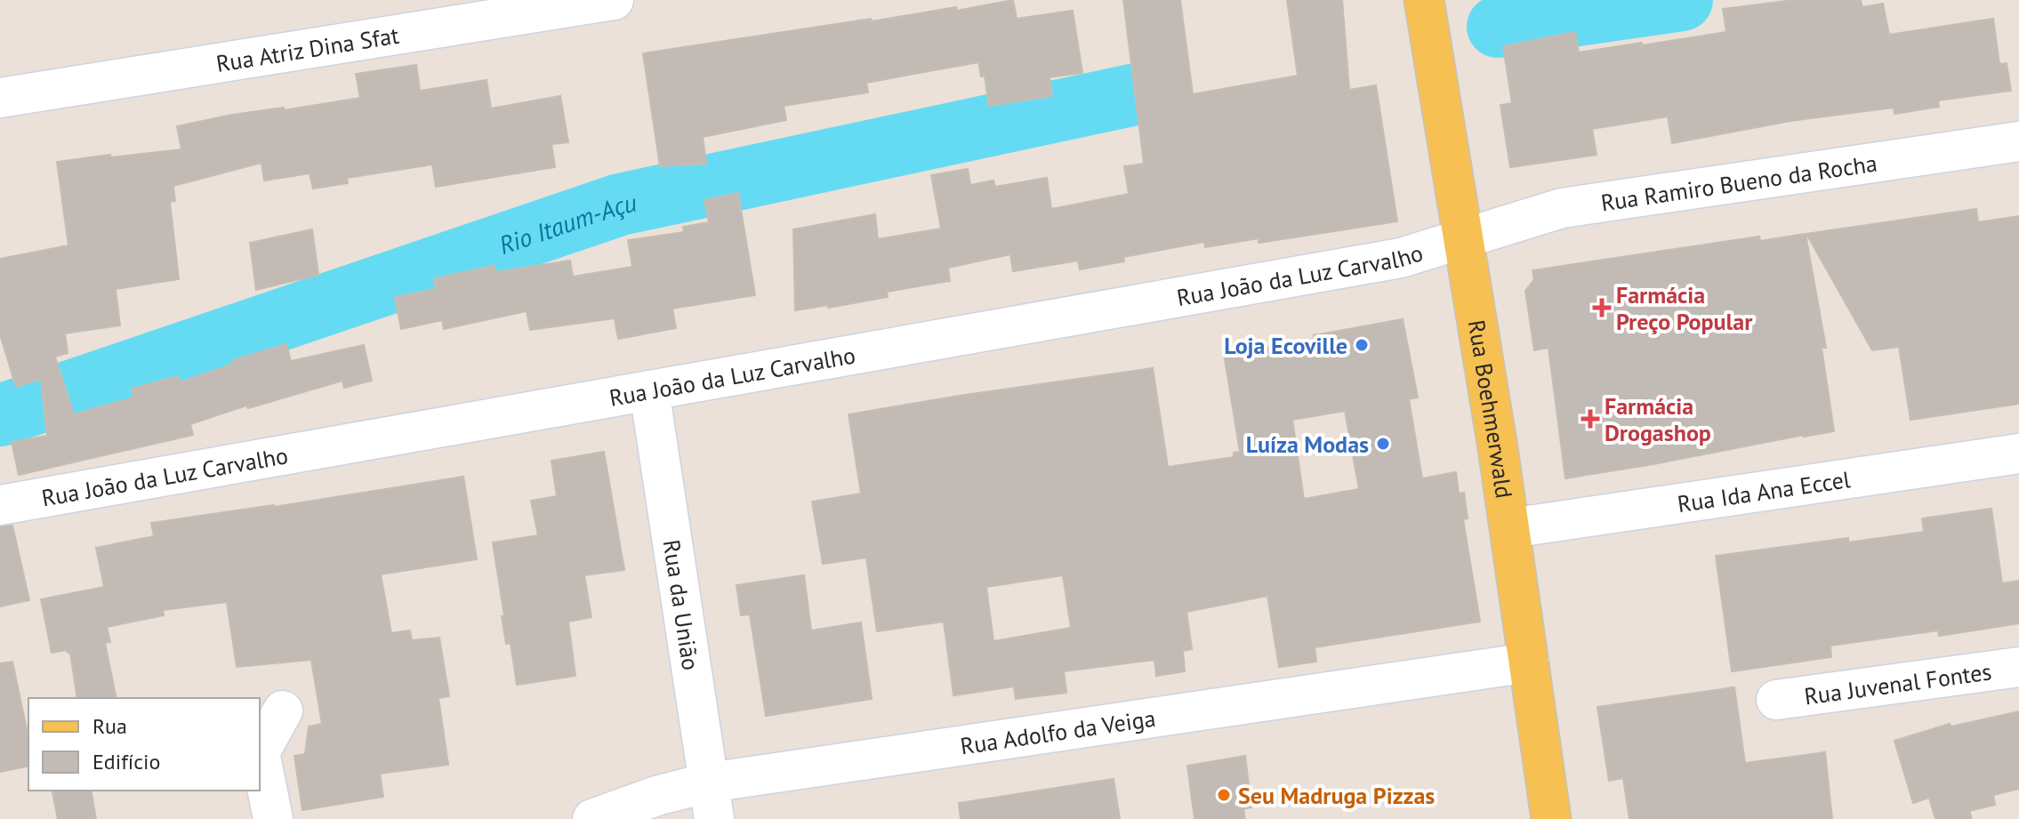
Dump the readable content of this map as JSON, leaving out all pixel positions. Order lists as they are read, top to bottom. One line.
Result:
{"streets":{"main road":["Rua Boehmerwald"],"street":["Rua Atriz Dina Sfat","Rua Ramiro Bueno da Rocha","Rua João da Luz Carvalho","Rua Ida Ana Eccel","Rua da União","Rua Juvenal Fontes","Rua Adolfo da Veiga"]},"crossings":[["Rua Ramiro Bueno da Rocha","Rua João da Luz Carvalho"],["Rua Ramiro Bueno da Rocha","Rua Boehmerwald"],["Rua João da Luz Carvalho","Rua Boehmerwald"],["Rua João da Luz Carvalho","Rua da União"],["Rua Boehmerwald","Rua Ida Ana Eccel"],["Rua Boehmerwald","Rua Adolfo da Veiga"],["Rua da União","Rua Adolfo da Veiga"]],"water":["Rio Itaum-Açu"],"places":{"health":["Farmácia Preço Popular","Farmácia Drogashop"],"other":["Loja Ecoville","Luíza Modas","Seu Madruga Pizzas"]},"legend":["Rua","Edifício"]}
